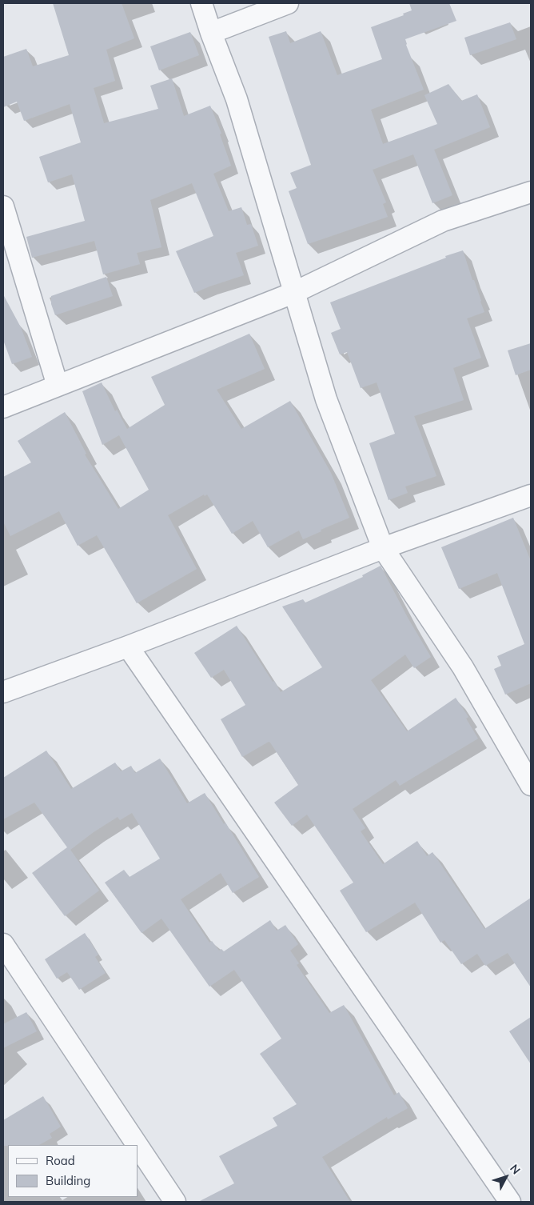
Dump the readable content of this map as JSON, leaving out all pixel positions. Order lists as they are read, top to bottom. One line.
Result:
{"legend":["Road","Building"],"north":"top right"}
